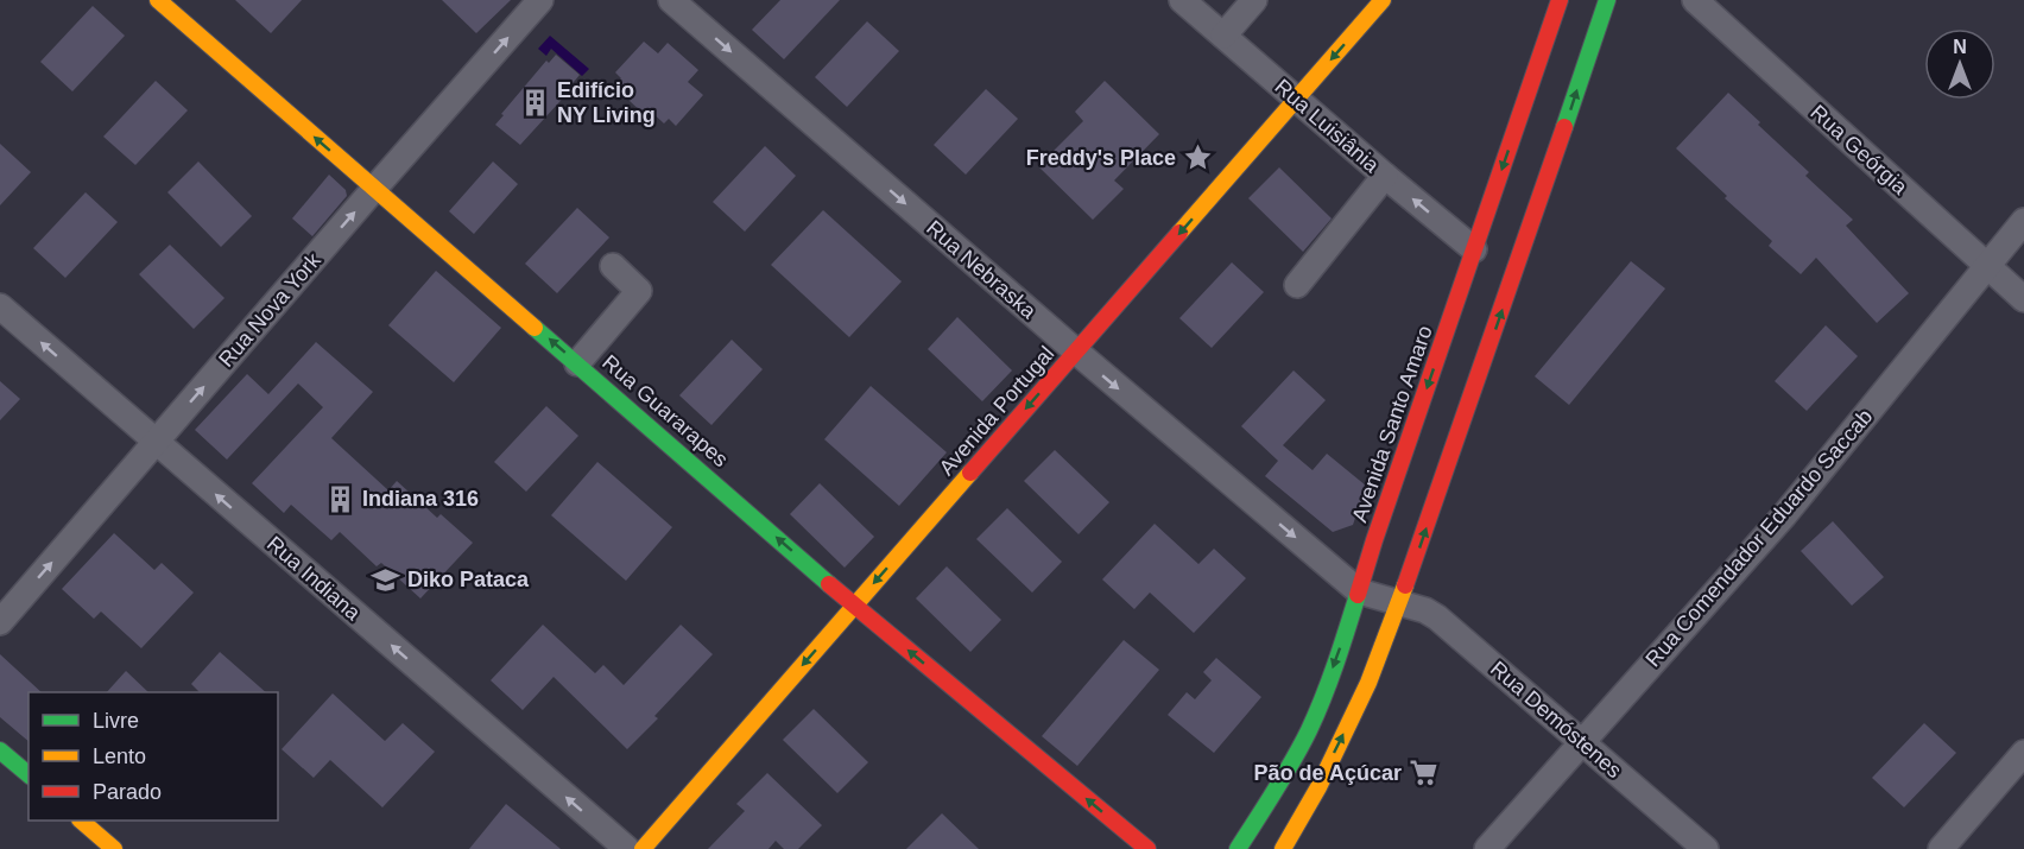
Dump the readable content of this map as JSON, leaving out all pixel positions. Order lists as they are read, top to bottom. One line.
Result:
{"streets":{"street":["Rua Luisiânia","Rua Geórgia","Rua Nebraska","Rua Nova York","Rua Guararapes","Avenida Portugal","Avenida Santo Amaro","Rua Comendador Eduardo Saccab","Rua Indiana","Rua Demóstenes"]},"crossings":[["Rua Luisiânia","Avenida Portugal"],["Rua Luisiânia","Avenida Santo Amaro"],["Rua Geórgia","Rua Comendador Eduardo Saccab"],["Rua Nebraska","Avenida Portugal"],["Rua Nebraska","Avenida Santo Amaro"],["Rua Nebraska","Rua Demóstenes"],["Rua Nova York","Rua Guararapes"],["Rua Nova York","Rua Indiana"],["Rua Guararapes","Avenida Portugal"],["Rua Comendador Eduardo Saccab","Rua Demóstenes"]],"one_way":["Rua Nebraska","Rua Nova York","Rua Guararapes","Avenida Portugal","Rua Indiana"],"places":{"building":["Edifício NY Living","Indiana 316"],"place":["Freddy's Place"],"school or university":["Diko Pataca"],"supermarket":["Pão de Açúcar"]},"legend":["Livre","Lento","Parado"],"north":"top"}
